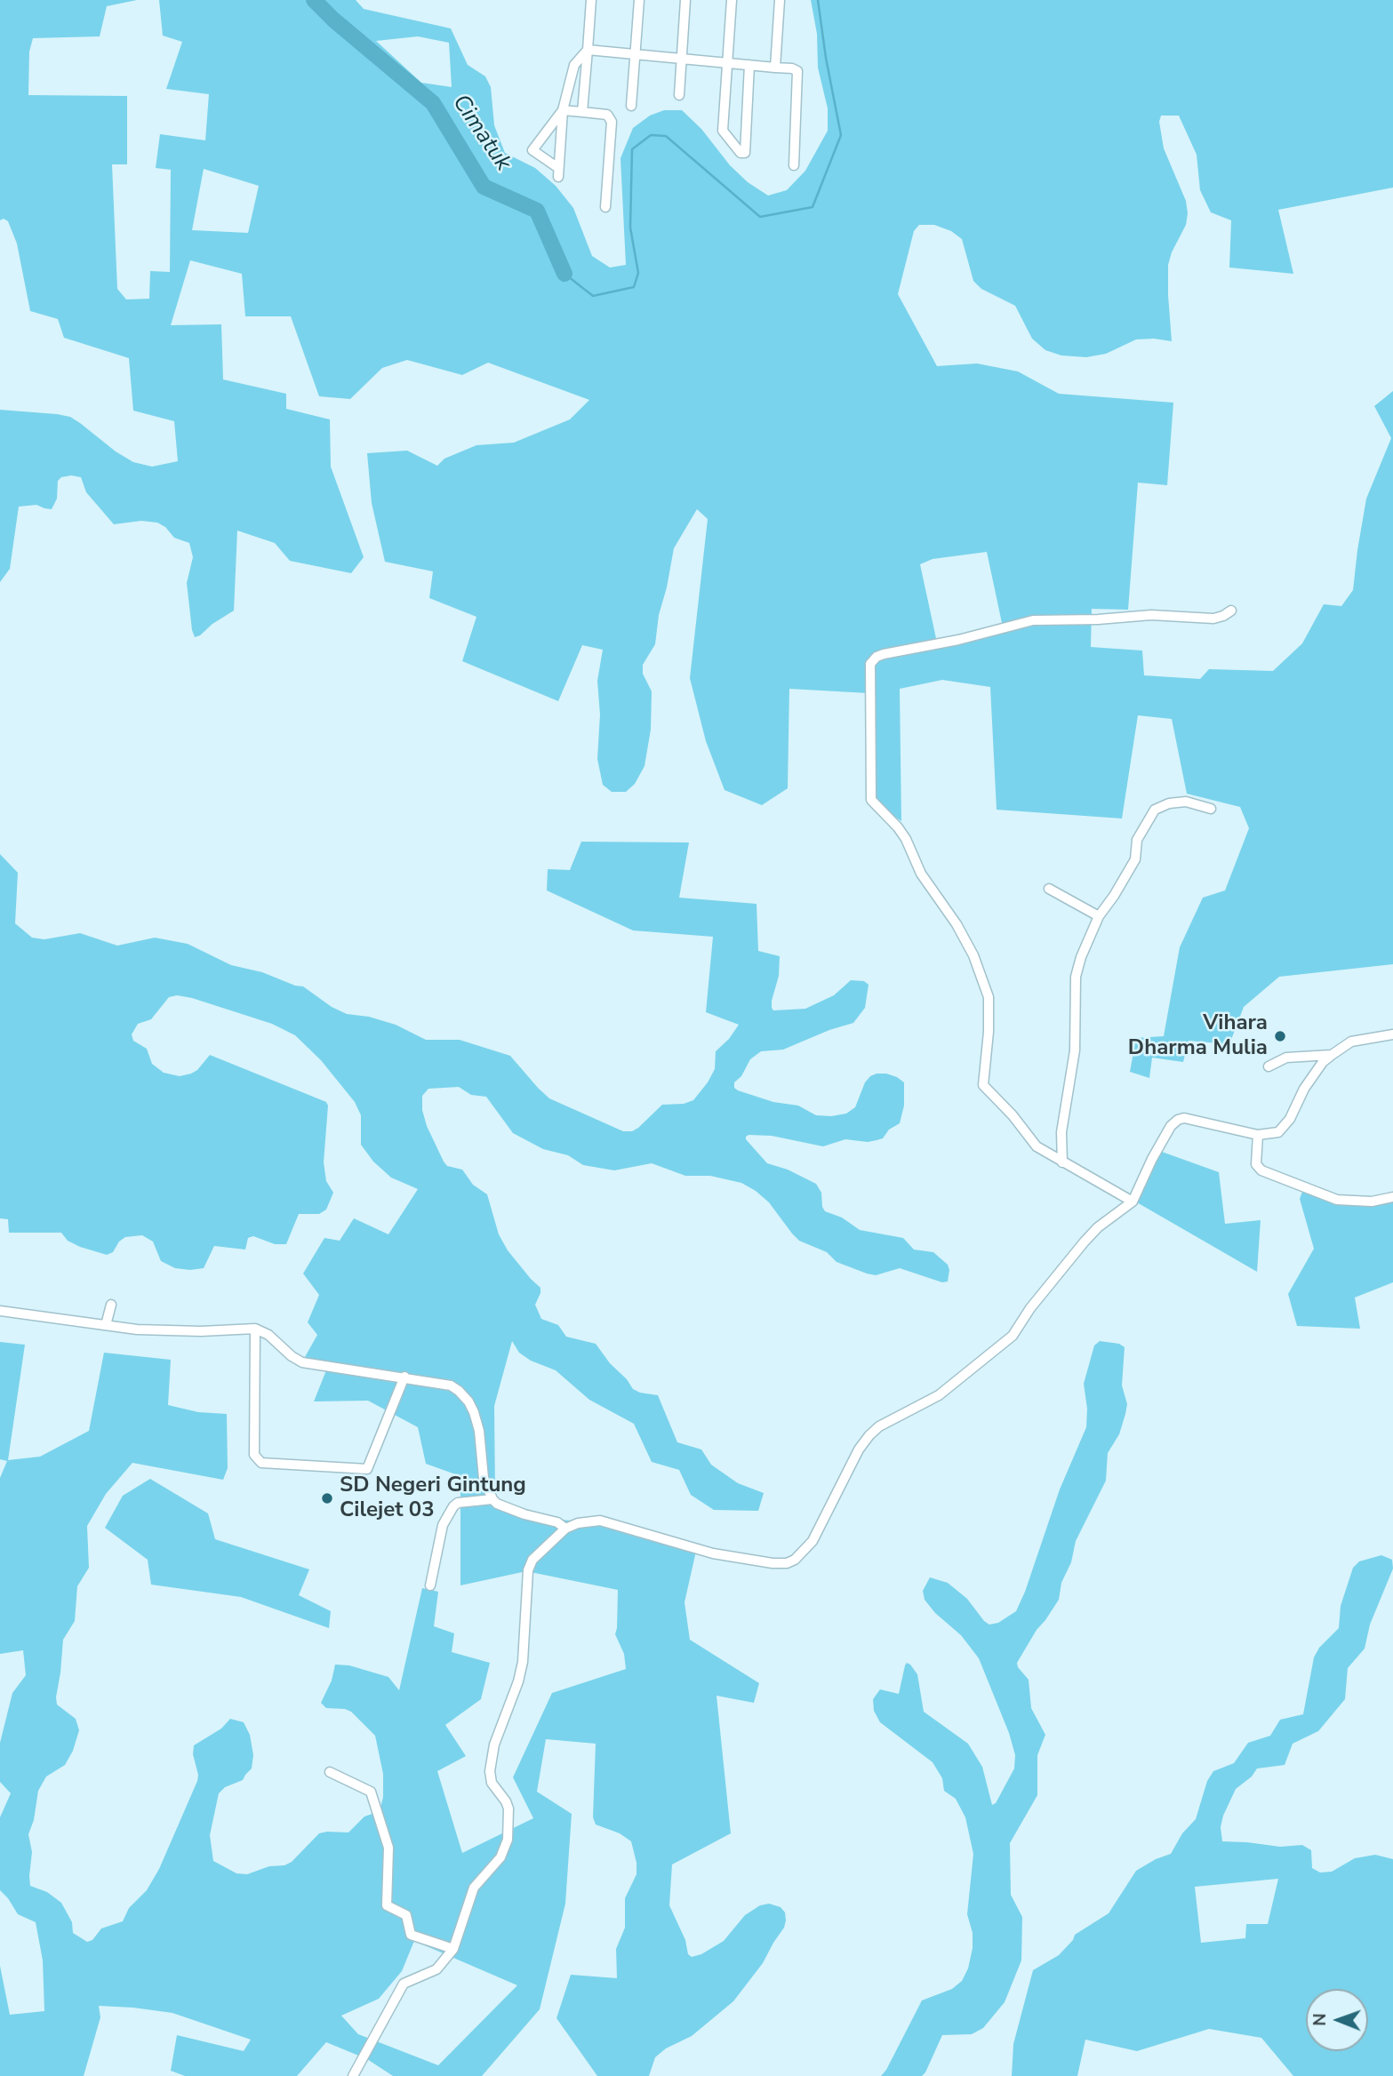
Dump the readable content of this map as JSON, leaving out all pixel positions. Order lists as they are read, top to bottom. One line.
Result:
{"water":["Cimatuk"],"places":["Vihara Dharma Mulia","SD Negeri Gintung Cilejet 03"],"north":"left"}
